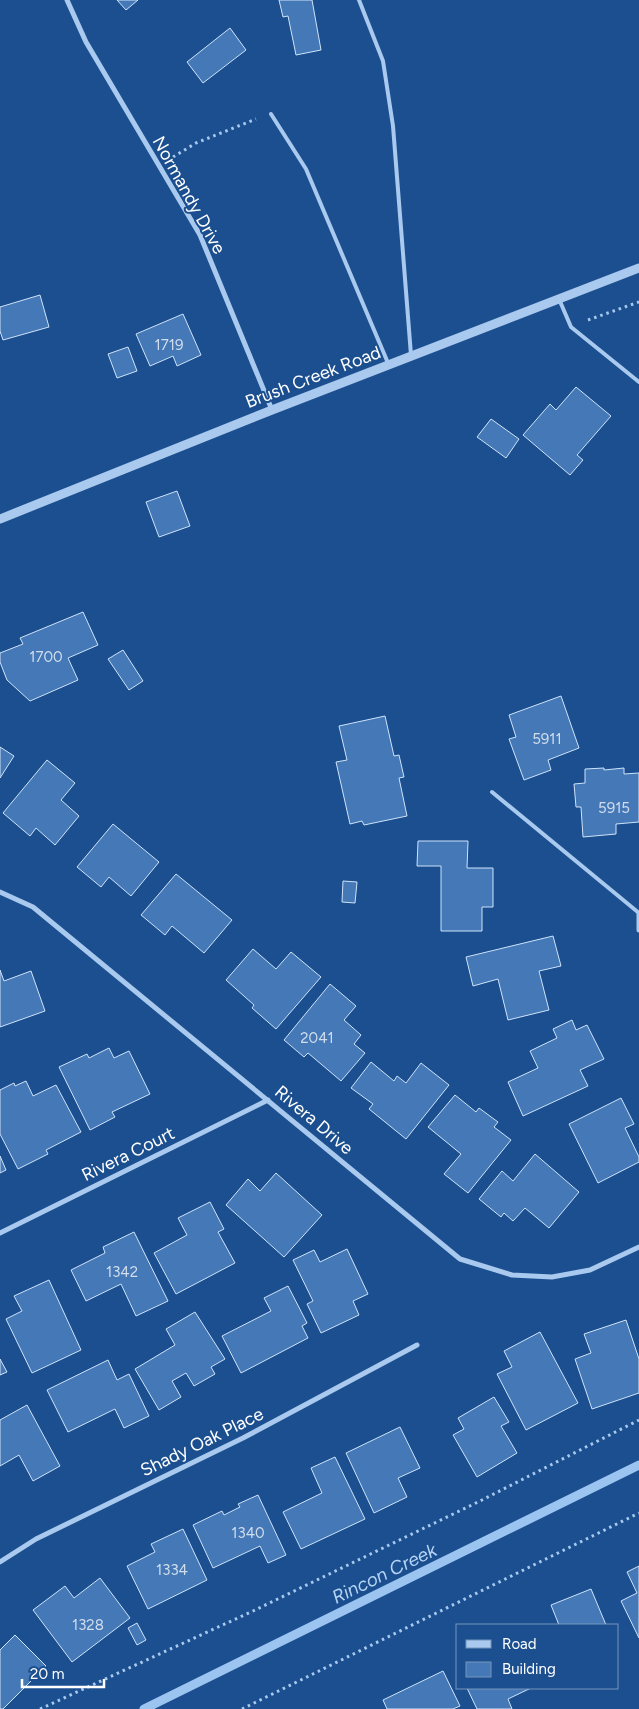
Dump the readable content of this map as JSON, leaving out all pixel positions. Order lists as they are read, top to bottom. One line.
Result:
{"streets":{"street":["Normandy Drive","Brush Creek Road","Rivera Drive","Rivera Court","Shady Oak Place"]},"crossings":[["Normandy Drive","Brush Creek Road"],["Rivera Drive","Rivera Court"]],"water":["Rincon Creek"],"house_numbers":["1719","1700","5911","5915","2041","1342","1340","1334","1328"],"legend":["Road","Building"],"scale_bar":"20 m"}
